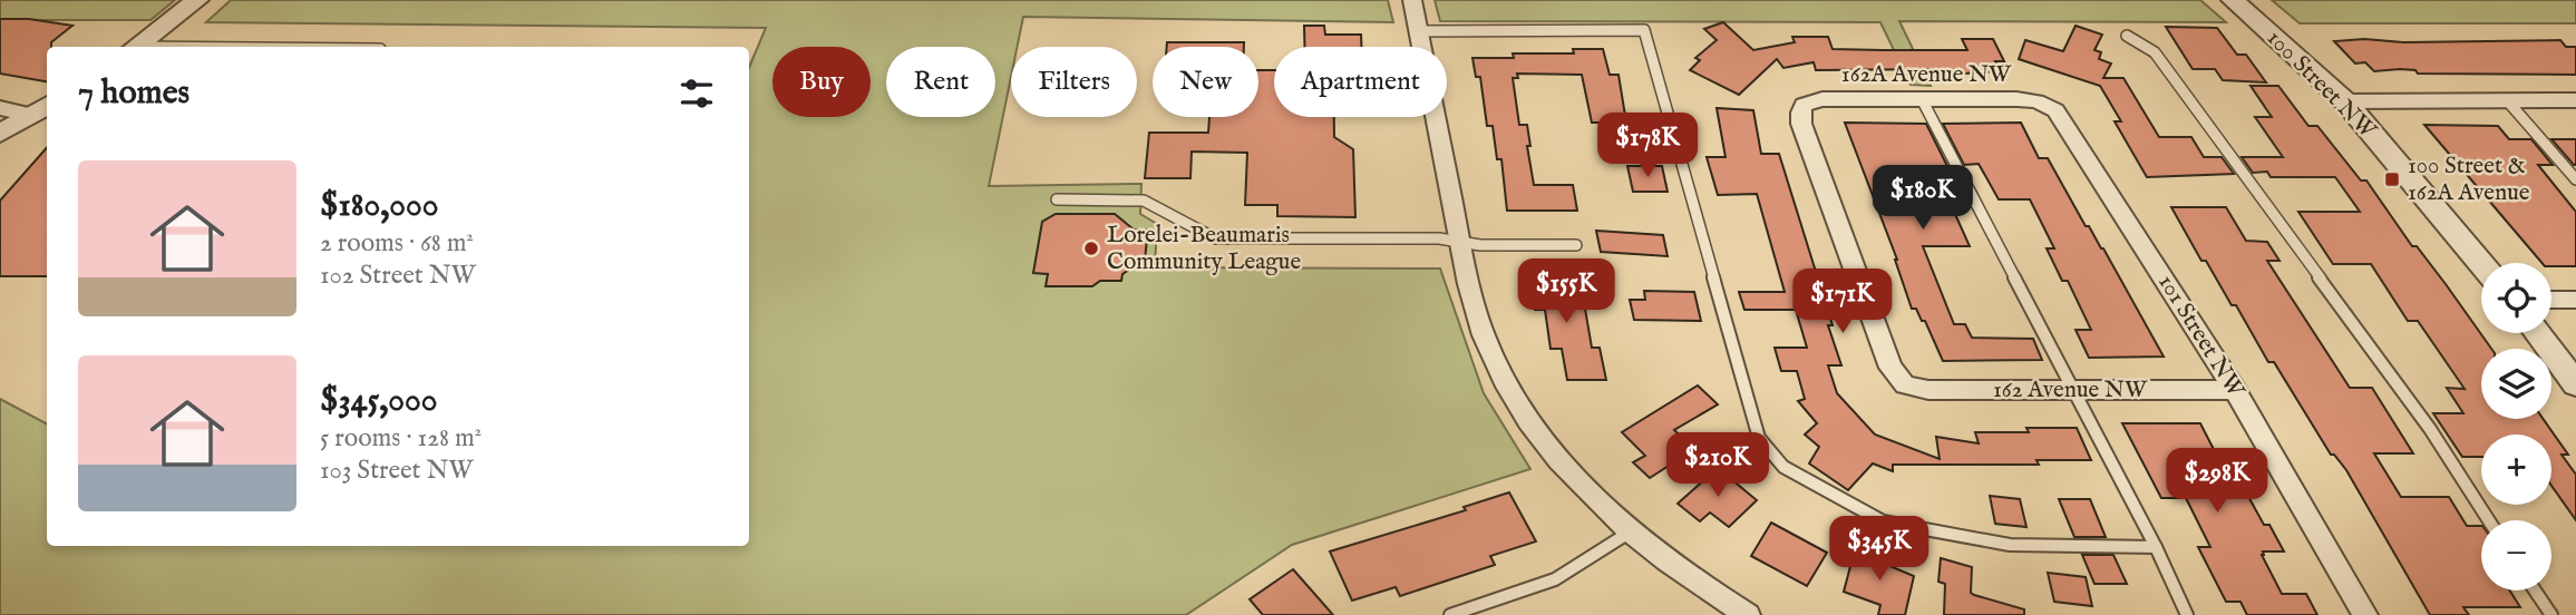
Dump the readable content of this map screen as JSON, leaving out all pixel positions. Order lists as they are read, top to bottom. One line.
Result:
{"streets":{"street":["162A Avenue NW","100 Street NW","101 Street NW","162 Avenue NW"]},"crossings":[["162A Avenue NW","101 Street NW"],["162A Avenue NW","162 Avenue NW"],["101 Street NW","162 Avenue NW"]],"places":{"transit":["100 Street & 162A Avenue"],"other":["Lorelei-Beaumaris Community League"]},"page":{"chip":["Buy","Rent","Filters","New","Apartment"],"heading":"7 homes","price":["$178K","$180K","$155K","$171K","$210K","$298K","$345K"],"list":[{"name":"$180,000","note":"2 rooms · 68 m² · 102 Street NW"},{"name":"$345,000","note":"5 rooms · 128 m² · 103 Street NW"}],"map_buttons":["+","−"]}}
